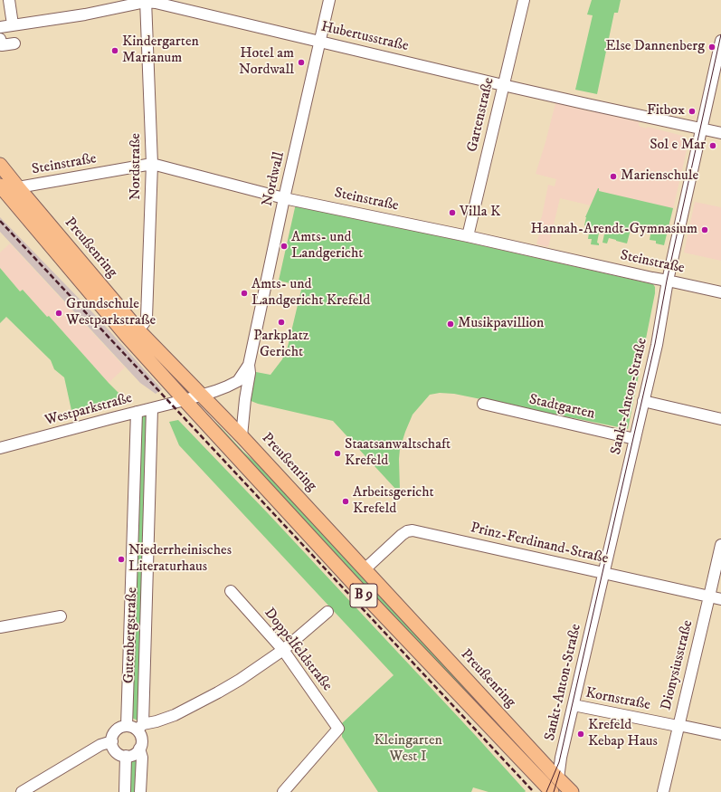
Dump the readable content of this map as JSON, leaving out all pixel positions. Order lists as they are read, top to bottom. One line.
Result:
{"streets":{"main road":["Preußenring","B 9"],"street":["Hubertusstraße","Gartenstraße","Steinstraße","Nordstraße","Nordwall","Sankt-Anton-Straße","Stadtgarten","Westparkstraße","Prinz-Ferdinand-Straße","Gutenbergstraße","Doppelfeldstraße","Dionysiusstraße","Kornstraße"]},"crossings":[["Hubertusstraße","Gartenstraße"],["Hubertusstraße","Nordstraße"],["Hubertusstraße","Nordwall"],["Hubertusstraße","Sankt-Anton-Straße"],["Gartenstraße","Steinstraße"],["Steinstraße","Nordstraße"],["Steinstraße","Nordwall"],["Steinstraße","Preußenring"],["Steinstraße","Sankt-Anton-Straße"],["Nordstraße","Preußenring"],["Nordwall","Preußenring"],["Nordwall","Westparkstraße"],["Preußenring","Sankt-Anton-Straße"],["Preußenring","Westparkstraße"],["Preußenring","Prinz-Ferdinand-Straße"],["Preußenring","B 9"],["Sankt-Anton-Straße","Stadtgarten"],["Sankt-Anton-Straße","Prinz-Ferdinand-Straße"],["Sankt-Anton-Straße","B 9"],["Sankt-Anton-Straße","Kornstraße"],["Westparkstraße","Gutenbergstraße"],["Prinz-Ferdinand-Straße","Dionysiusstraße"],["Dionysiusstraße","Kornstraße"]],"parks":["Kleingarten West I"],"places":["Else Dannenberg","Kindergarten Marianum","Hotel am Nordwall","Fitbox","Sol e Mar","Marienschule","Villa K","Hannah-Arendt-Gymnasium","Amts- und Landgericht","Amts- und Landgericht Krefeld","Grundschule Westparkstraße","Parkplatz Gericht","Musikpavillion","Staatsanwaltschaft Krefeld","Arbeitsgericht Krefeld","Niederrheinisches Literaturhaus","Krefeld Kebap Haus"]}
